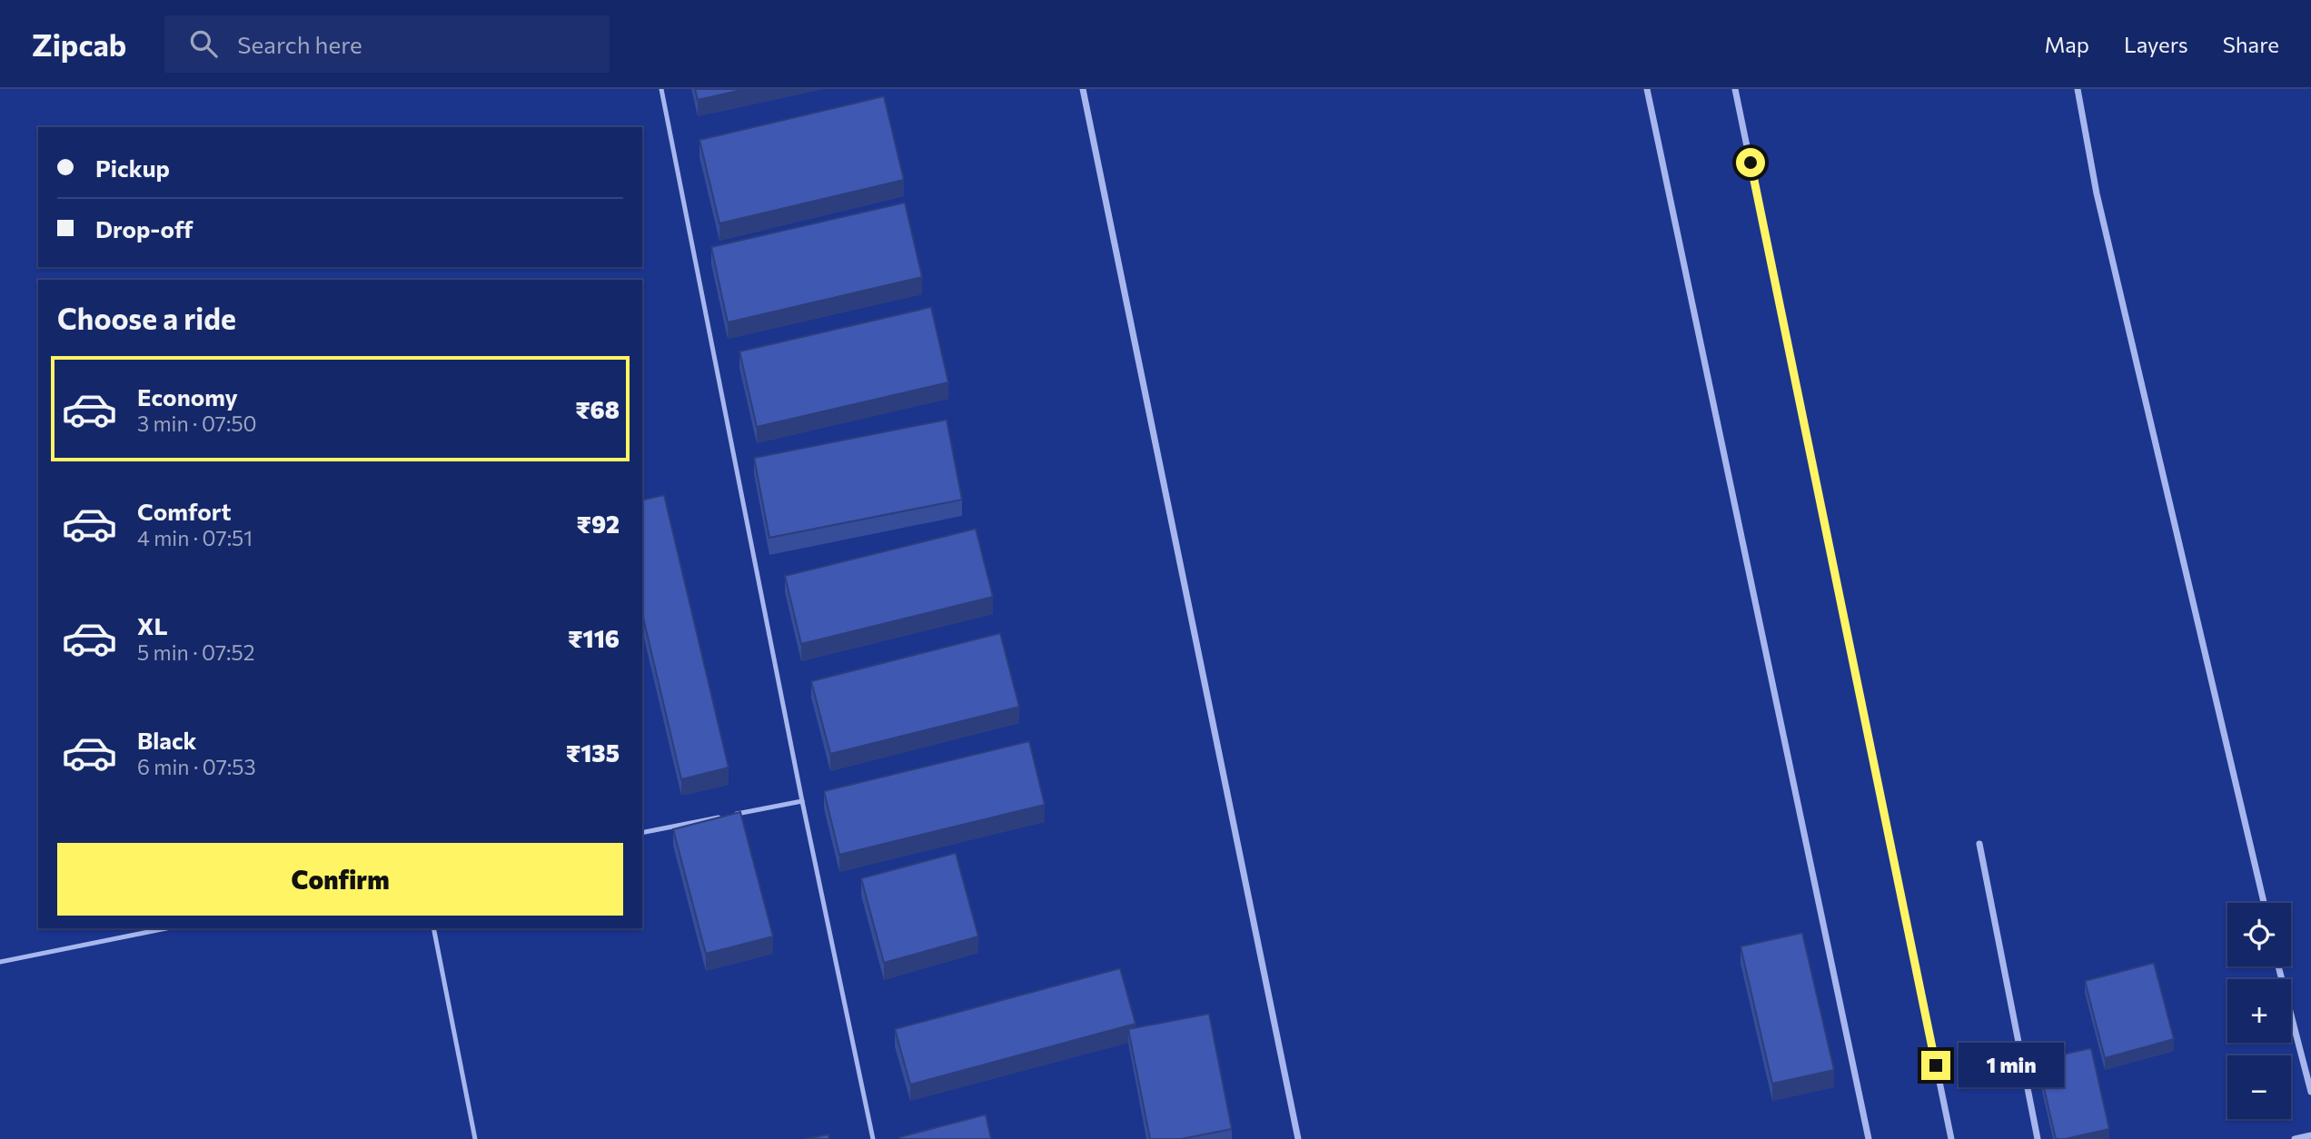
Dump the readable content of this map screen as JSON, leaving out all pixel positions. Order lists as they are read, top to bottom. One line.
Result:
{"page":{"header":"Zipcab","search":"Search here","nav":["Map","Layers","Share"],"banner":["Pickup","Drop-off"],"heading":"Choose a ride","list":[{"name":"Economy","note":"3 min · 07:50","value":"₹68"},{"name":"Comfort","note":"4 min · 07:51","value":"₹92"},{"name":"XL","note":"5 min · 07:52","value":"₹116"},{"name":"Black","note":"6 min · 07:53","value":"₹135"}],"buttons":"Confirm","map_buttons":["+","−"],"bubble":"1 min"}}
